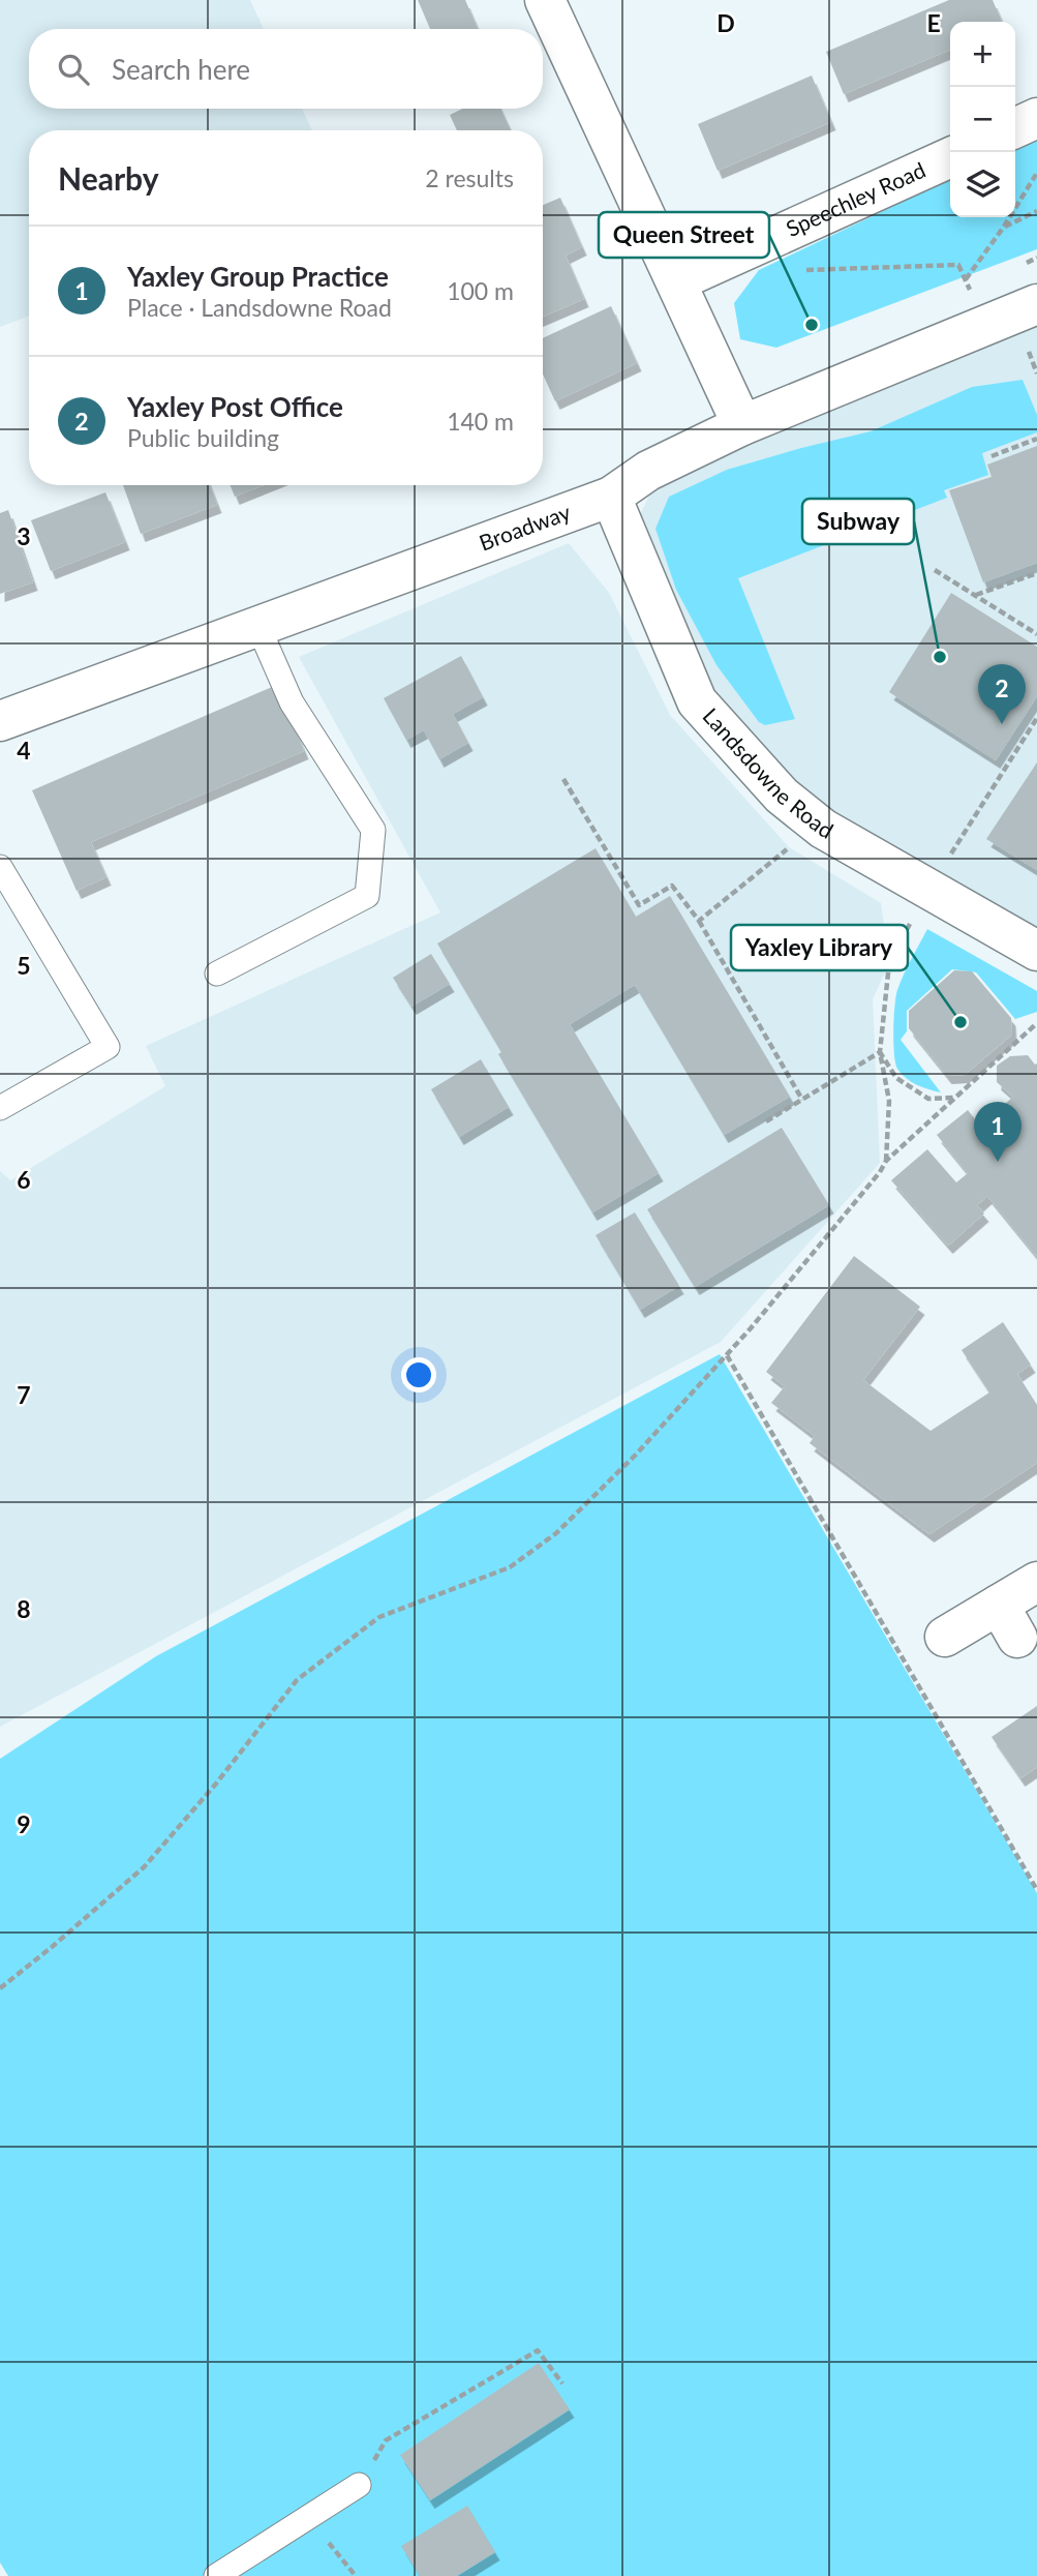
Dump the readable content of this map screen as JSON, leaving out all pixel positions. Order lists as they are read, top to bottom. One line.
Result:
{"streets":{"street":["Speechley Road","Broadway","Landsdowne Road"]},"crossings":[["Broadway","Landsdowne Road"]],"places":["Queen Street","Subway","Yaxley Library"],"page":{"map_buttons":["+","−"],"search":"Search here","heading":["Nearby","2 results"],"list":[{"mark":"1","name":"Yaxley Group Practice","note":"Place · Landsdowne Road","value":"100 m"},{"mark":"2","name":"Yaxley Post Office","note":"Public building","value":"140 m"}],"pins":["2","1"]},"grid":{"columns":["D","E"],"rows":["3","4","5","6","7","8","9"]}}
